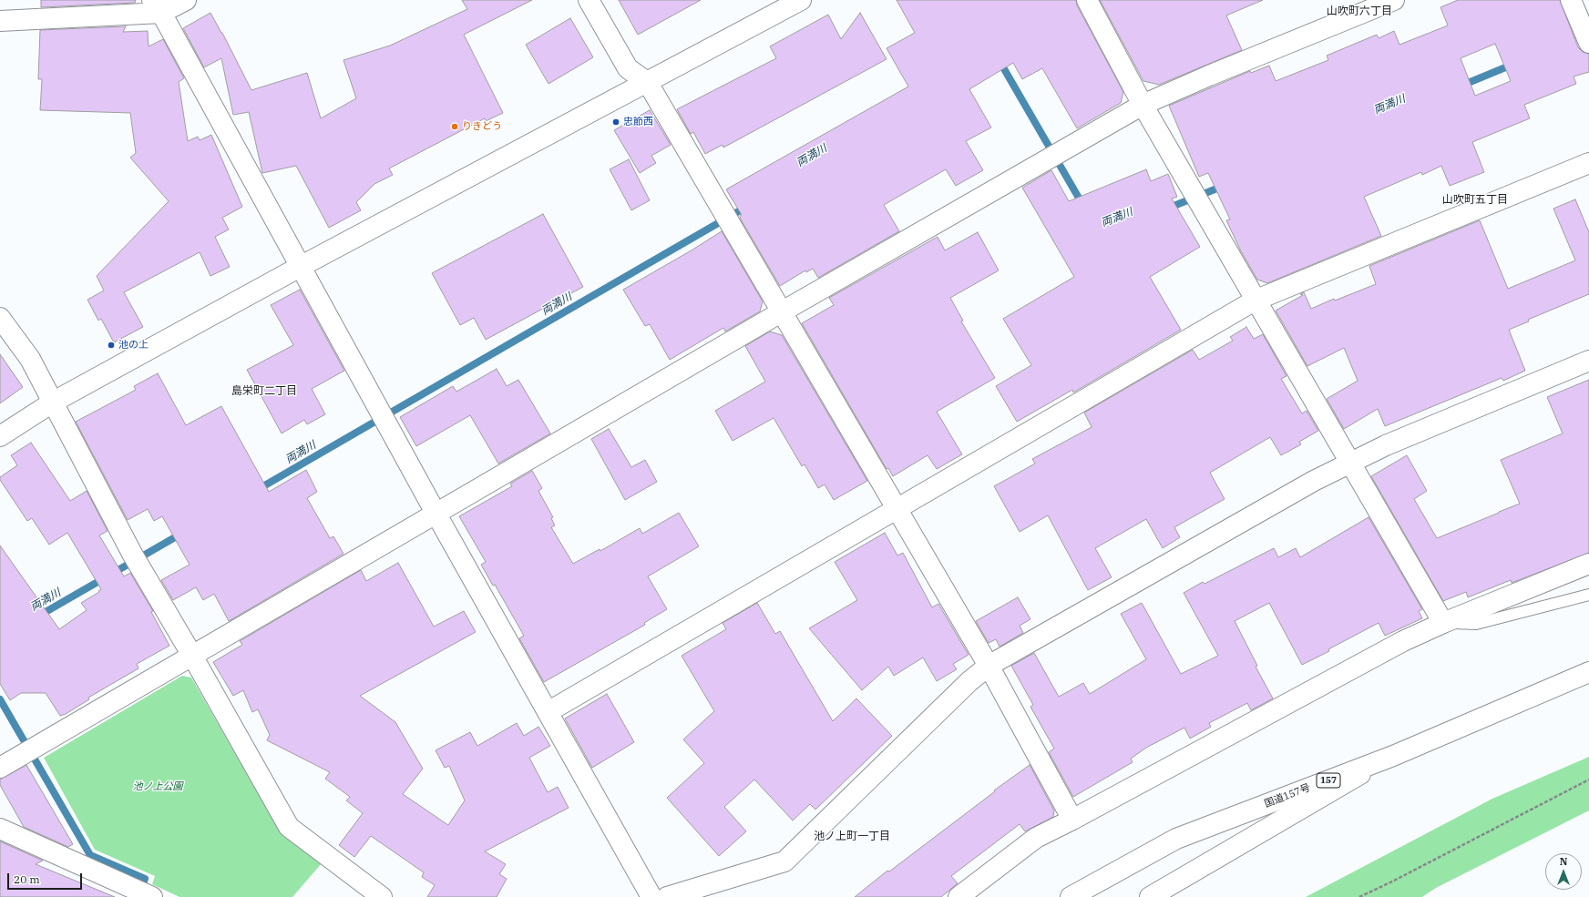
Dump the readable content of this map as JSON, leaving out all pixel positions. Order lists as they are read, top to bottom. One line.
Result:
{"streets":{"main road":["157","国道157号"]},"districts":["山吹町六丁目","山吹町五丁目","島栄町二丁目","池ノ上町一丁目"],"water":["両満川"],"parks":["池ノ上公園"],"places":["忠節西","りきどう","池の上"],"scale_bar":"20 m","north":"top"}
